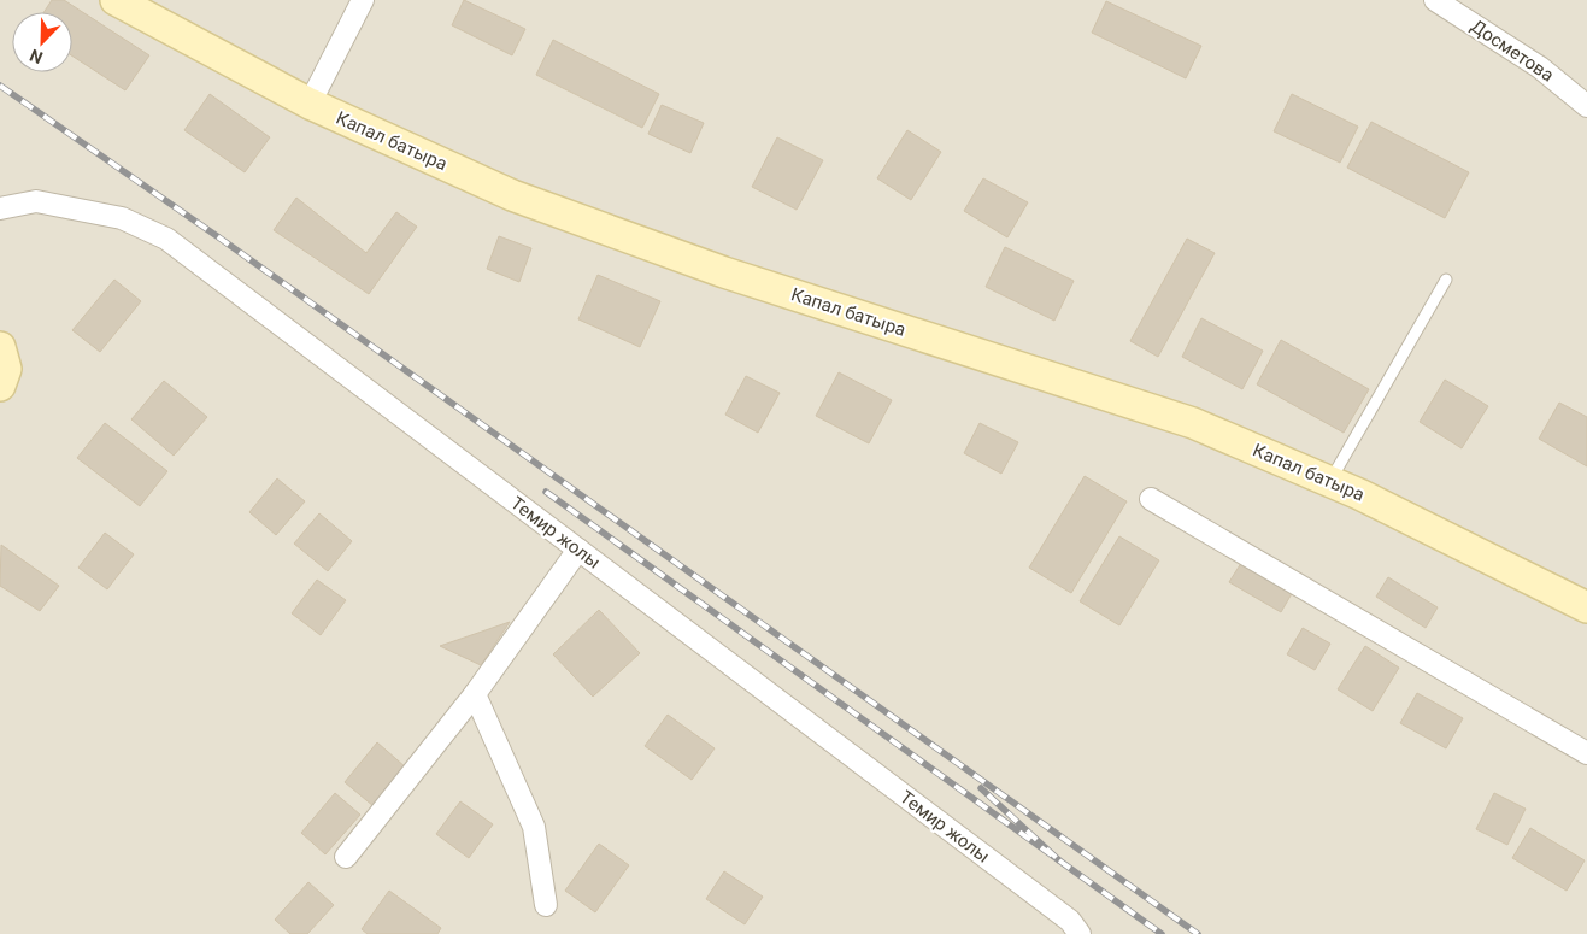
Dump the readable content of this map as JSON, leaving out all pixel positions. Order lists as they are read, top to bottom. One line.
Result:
{"streets":{"main road":["Капал батыра"],"street":["Досметова","Темир жолы"]},"north":"bottom left"}
